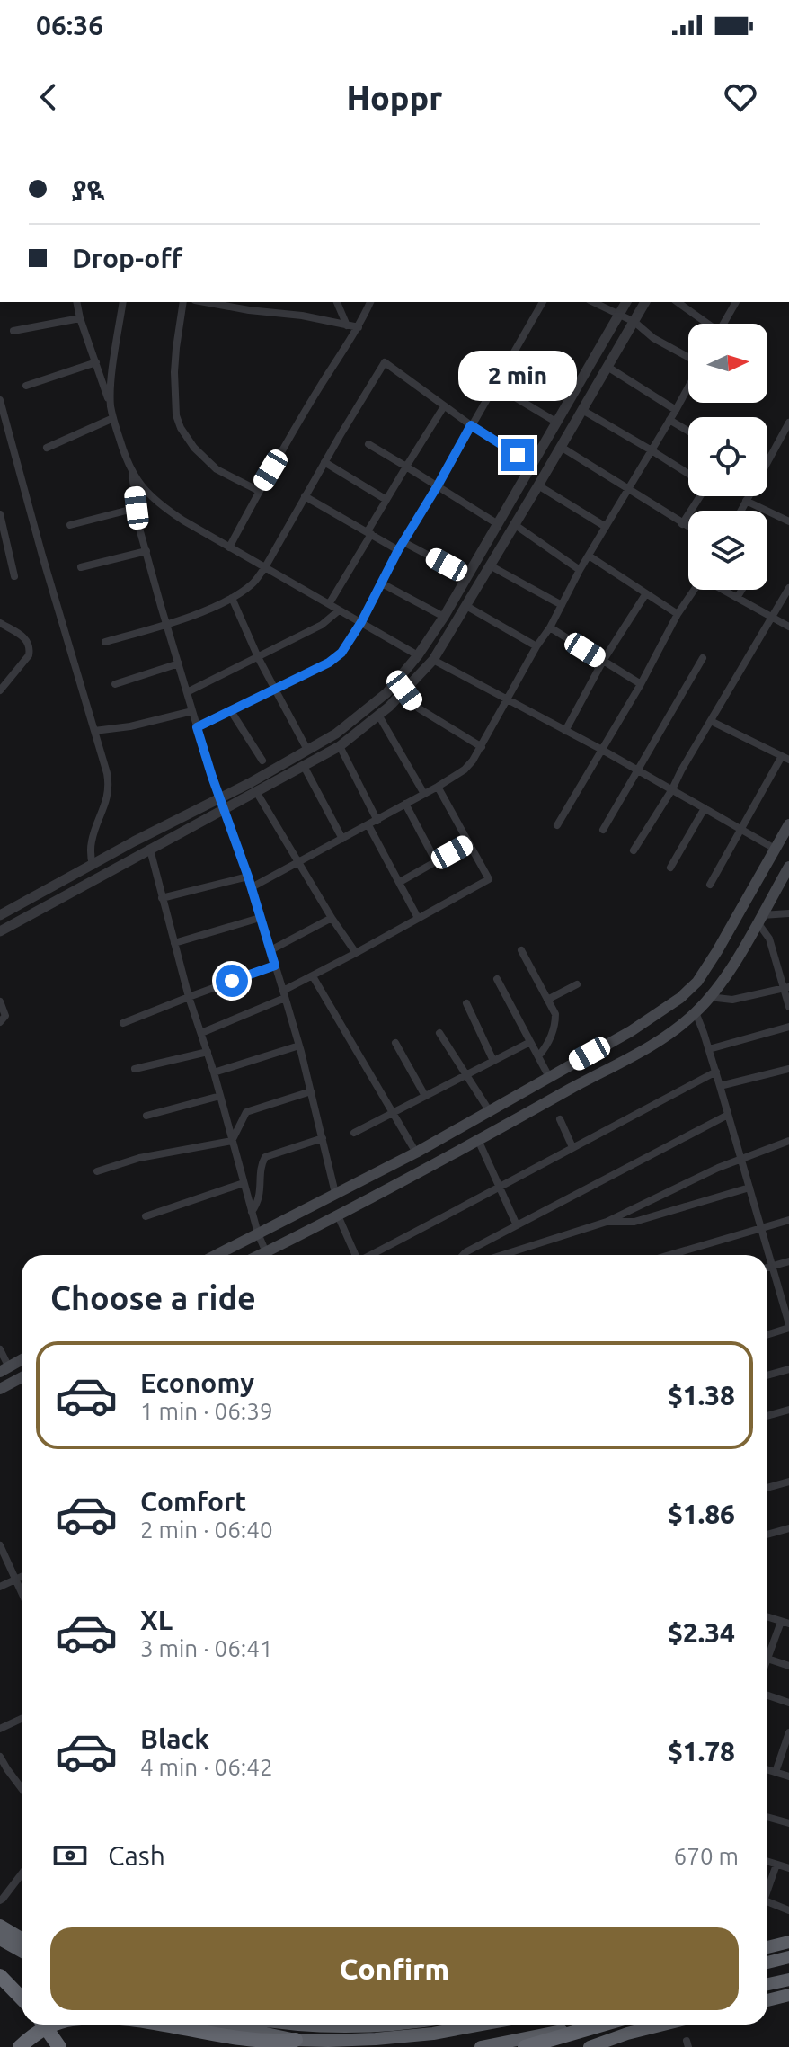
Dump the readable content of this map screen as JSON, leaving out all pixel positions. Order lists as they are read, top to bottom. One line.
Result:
{"north":"right","page":{"status":"06:36","header":"Hoppr","banner":["ያዪ","Drop-off"],"bubble":"2 min","heading":"Choose a ride","list":[{"name":"Economy","note":"1 min · 06:39","value":"$1.38"},{"name":"Comfort","note":"2 min · 06:40","value":"$1.86"},{"name":"XL","note":"3 min · 06:41","value":"$2.34"},{"name":"Black","note":"4 min · 06:42","value":"$1.78"}],"pay":["Cash","670 m"],"buttons":"Confirm"}}
